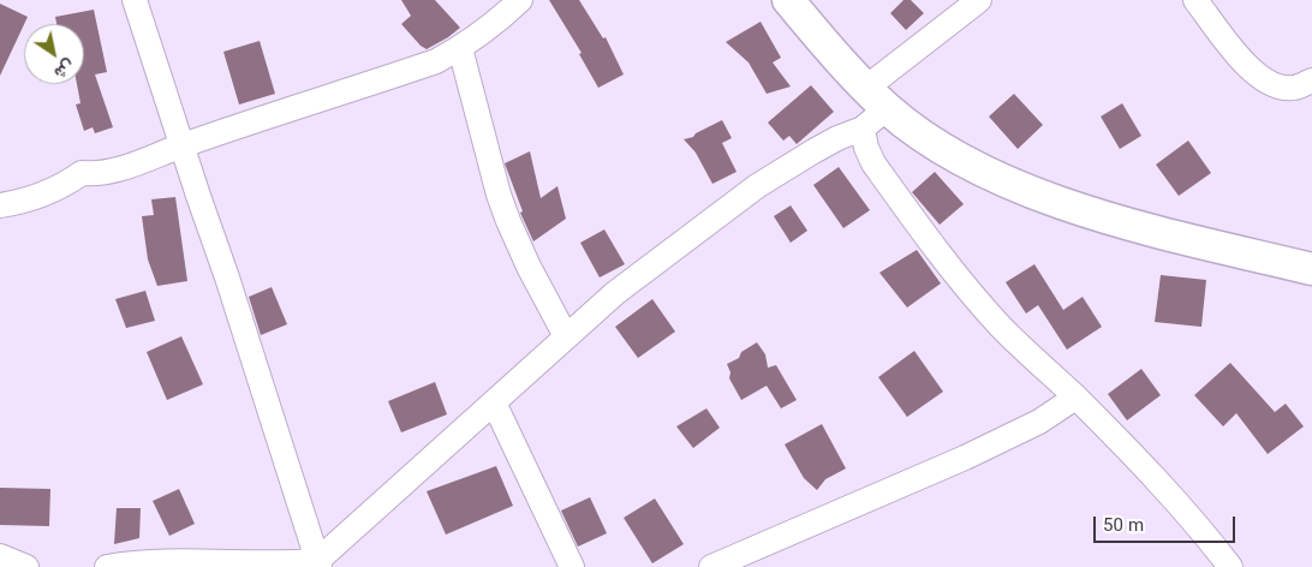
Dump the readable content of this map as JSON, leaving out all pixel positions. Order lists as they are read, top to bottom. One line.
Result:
{"scale_bar":"50 m","north":"bottom right"}
